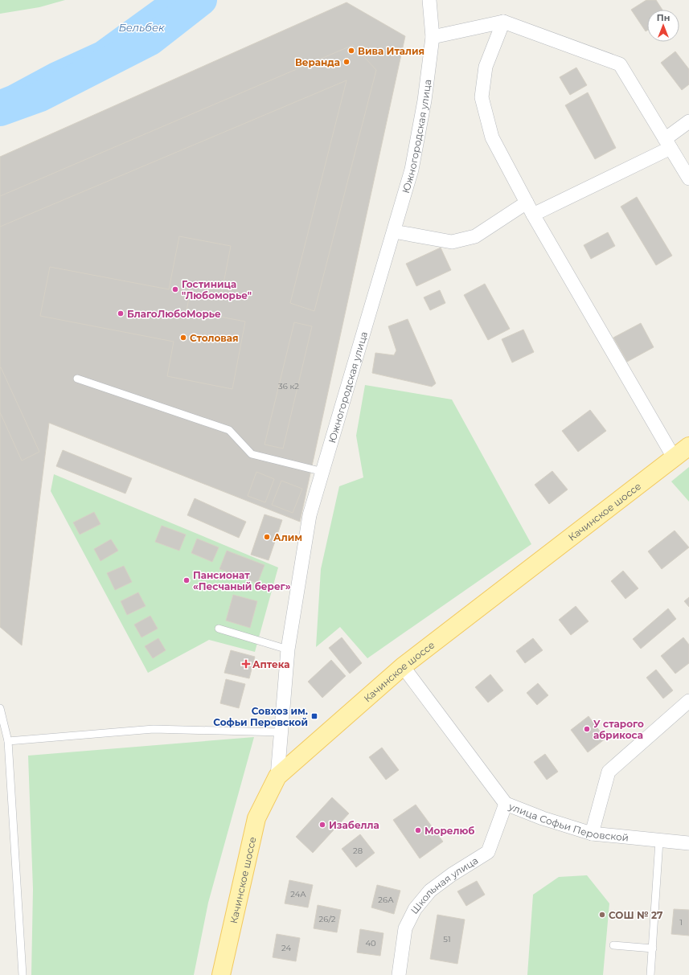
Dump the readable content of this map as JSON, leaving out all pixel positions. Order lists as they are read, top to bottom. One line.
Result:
{"streets":{"main road":["Качинское шоссе"],"street":["Южногородская улица","улица Софьи Перовской","Школьная улица"]},"crossings":[["Южногородская улица","Качинское шоссе"],["Качинское шоссе","улица Софьи Перовской"],["улица Софьи Перовской","Школьная улица"]],"water":["Бельбек"],"places":{"other":["Вива Италия","Веранда","Гостиница \"Любоморье\"","БлагоЛюбоМорье","Столовая","Алим","Пансионат «Песчаный берег»","У старого абрикоса","Изабелла","Морелюб","СОШ № 27"],"health":["Аптека"],"transit":["Совхоз им. Софьи Перовской"]},"house_numbers":["36 к2","28","24А","26А","26/2","1","51","40","24"],"north":"top"}
